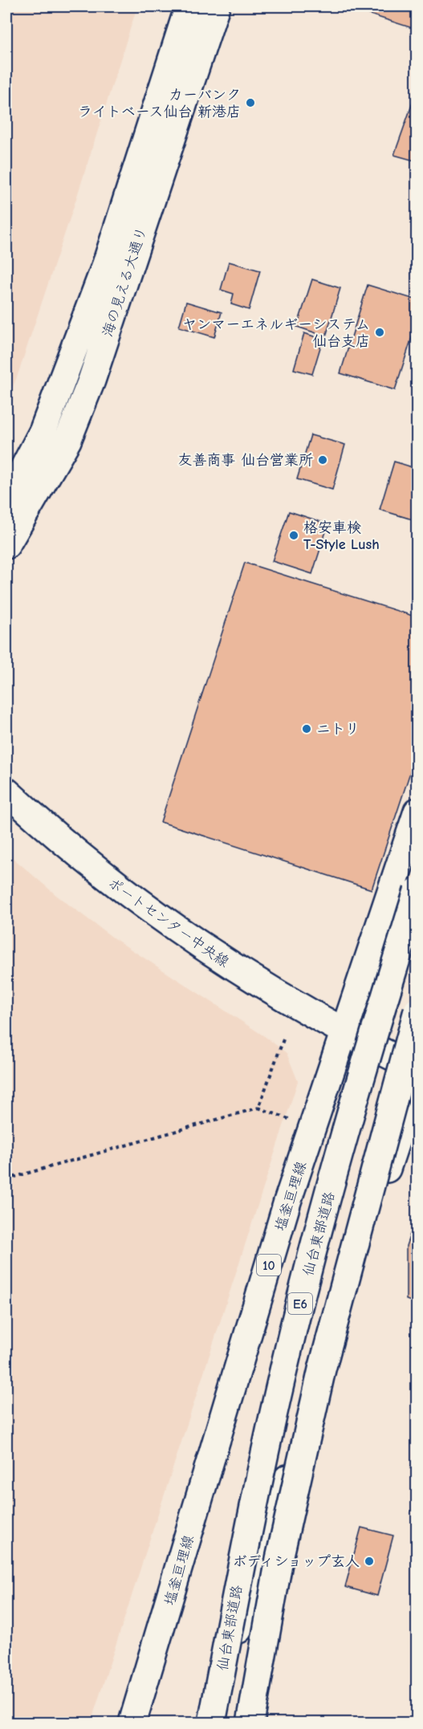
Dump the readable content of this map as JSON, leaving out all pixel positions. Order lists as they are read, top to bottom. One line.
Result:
{"streets":{"main road":["海の見える大通り","ポートセンター中央線","塩釜亘理線","仙台東部道路","10","E6"]},"crossings":[["ポートセンター中央線","塩釜亘理線"]],"places":["カーバンク ライトベース仙台 新港店","ヤンマーエネルギーシステム 仙台支店","友善商事 仙台営業所","格安車検 T-Style Lush","ニトリ","ボディショップ玄人"]}
